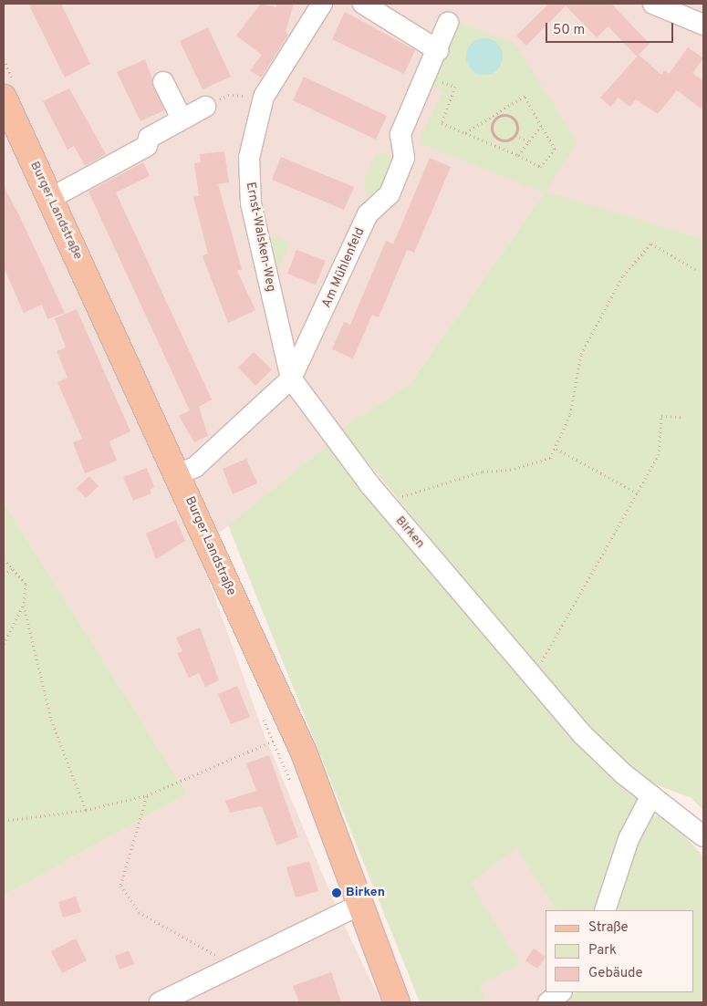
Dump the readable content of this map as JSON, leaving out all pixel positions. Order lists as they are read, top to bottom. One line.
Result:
{"streets":{"main road":["Burger Landstraße"],"street":["Ernst-Walsken-Weg","Am Mühlenfeld","Birken"]},"crossings":[["Burger Landstraße","Am Mühlenfeld"],["Ernst-Walsken-Weg","Am Mühlenfeld"],["Ernst-Walsken-Weg","Birken"],["Am Mühlenfeld","Birken"]],"places":["Birken"],"legend":["Straße","Park","Gebäude"],"scale_bar":"50 m"}
